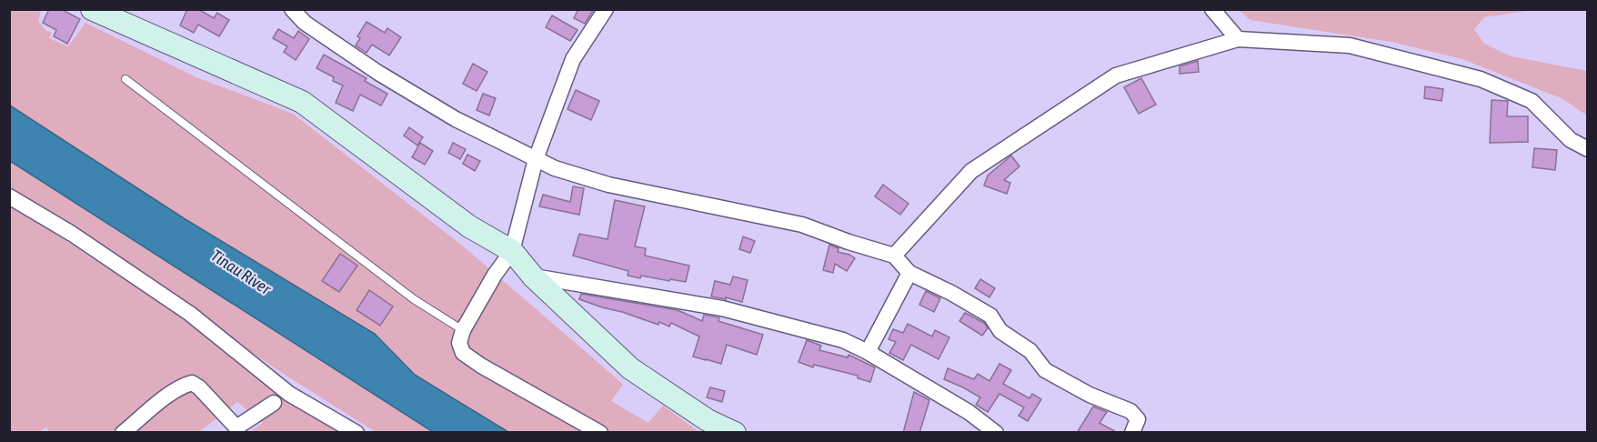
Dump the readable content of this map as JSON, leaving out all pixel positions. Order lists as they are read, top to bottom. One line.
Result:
{"water":["Tinau River"]}
